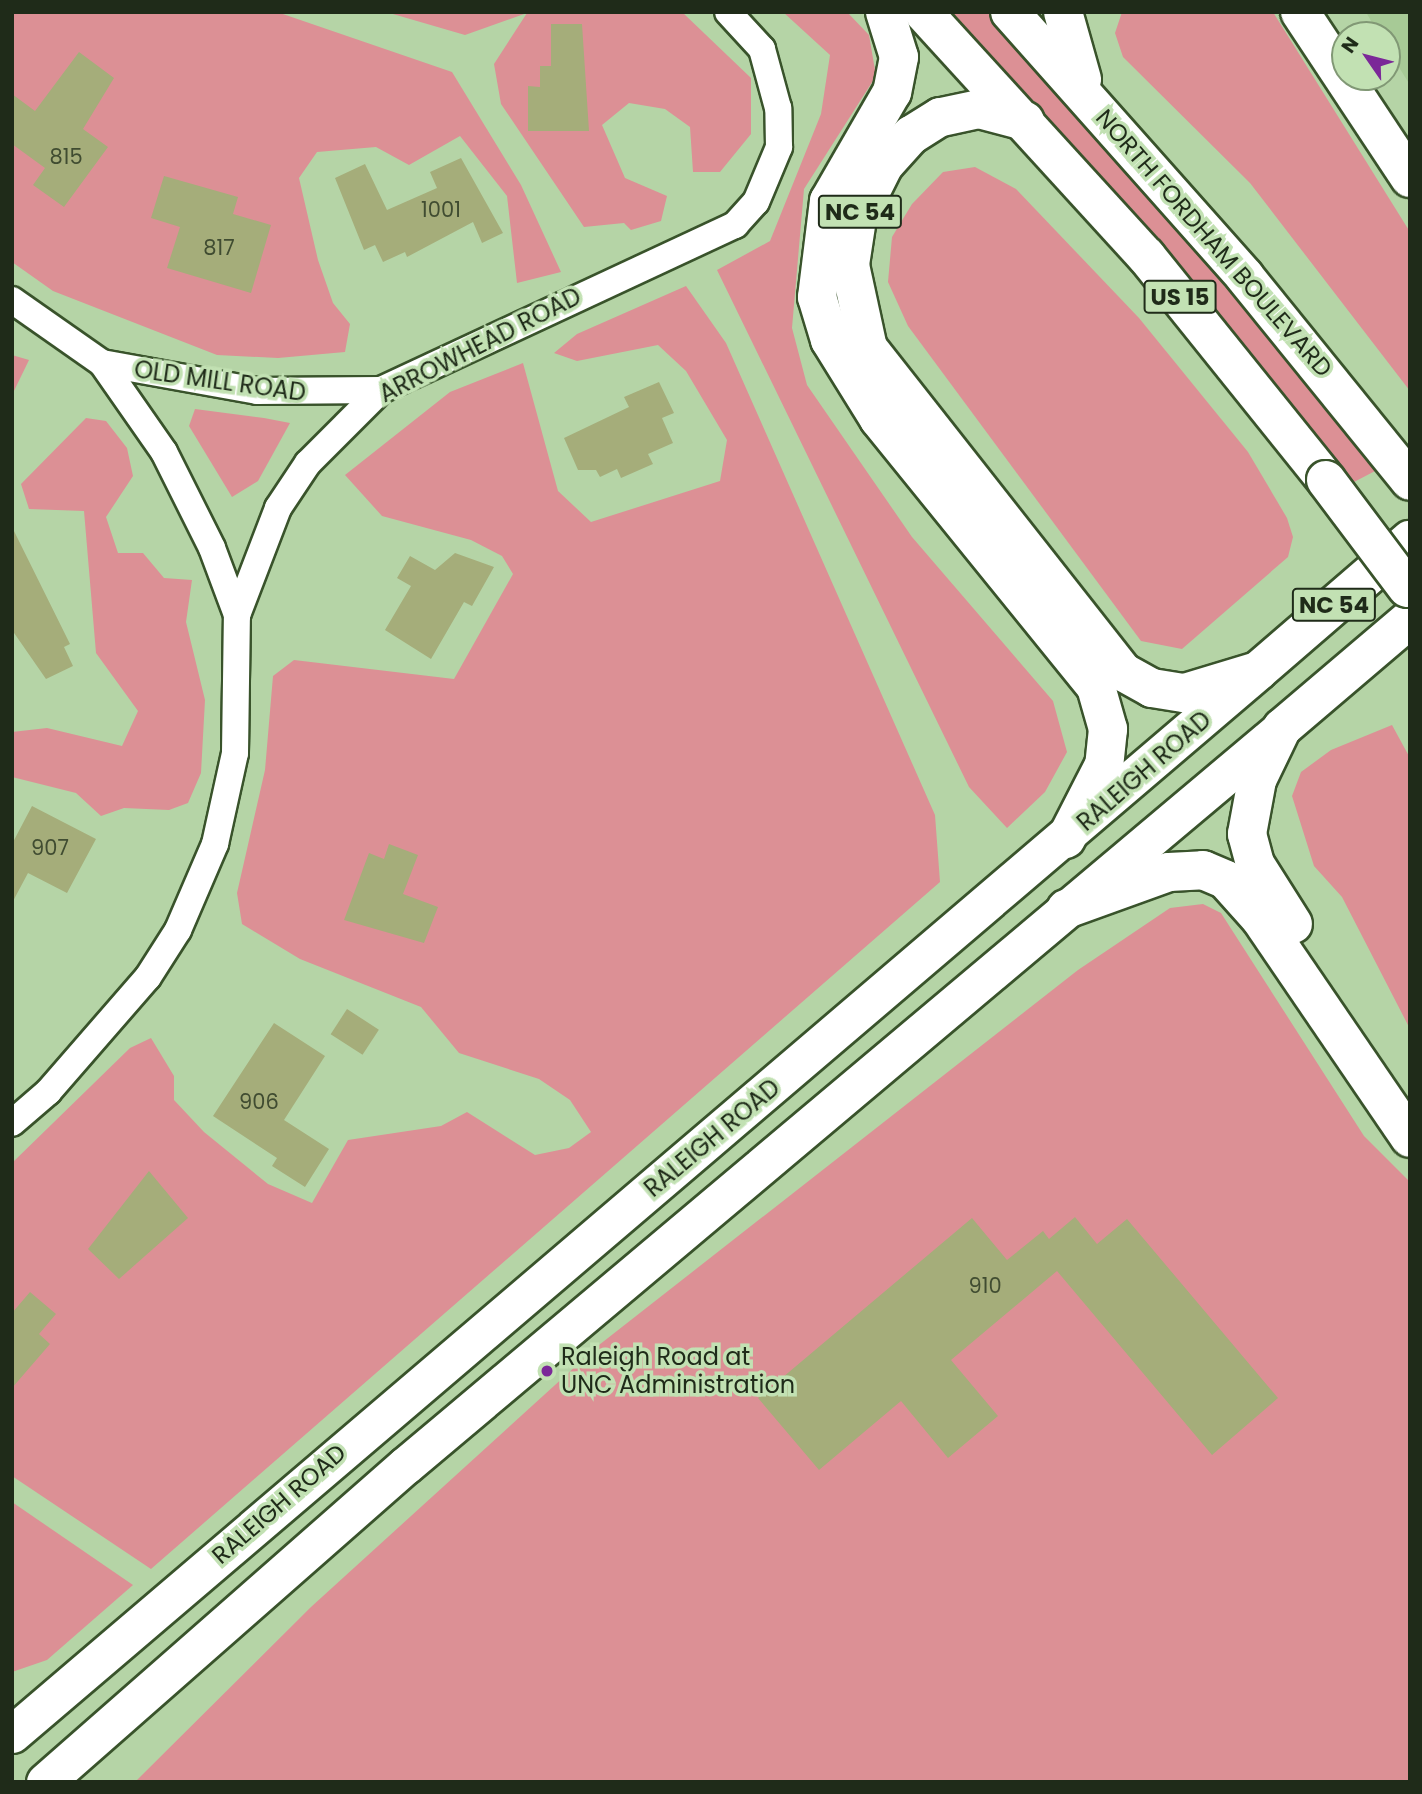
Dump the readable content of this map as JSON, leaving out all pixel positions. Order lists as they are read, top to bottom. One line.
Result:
{"streets":{"main road":["NC 54","NORTH FORDHAM BOULEVARD","US 15","RALEIGH ROAD"],"street":["ARROWHEAD ROAD","OLD MILL ROAD"]},"crossings":[["NC 54","US 15"],["NC 54","RALEIGH ROAD"],["ARROWHEAD ROAD","OLD MILL ROAD"]],"places":["Raleigh Road at UNC Administration"],"house_numbers":["815","1001","817","907","906","910"],"north":"top left"}
